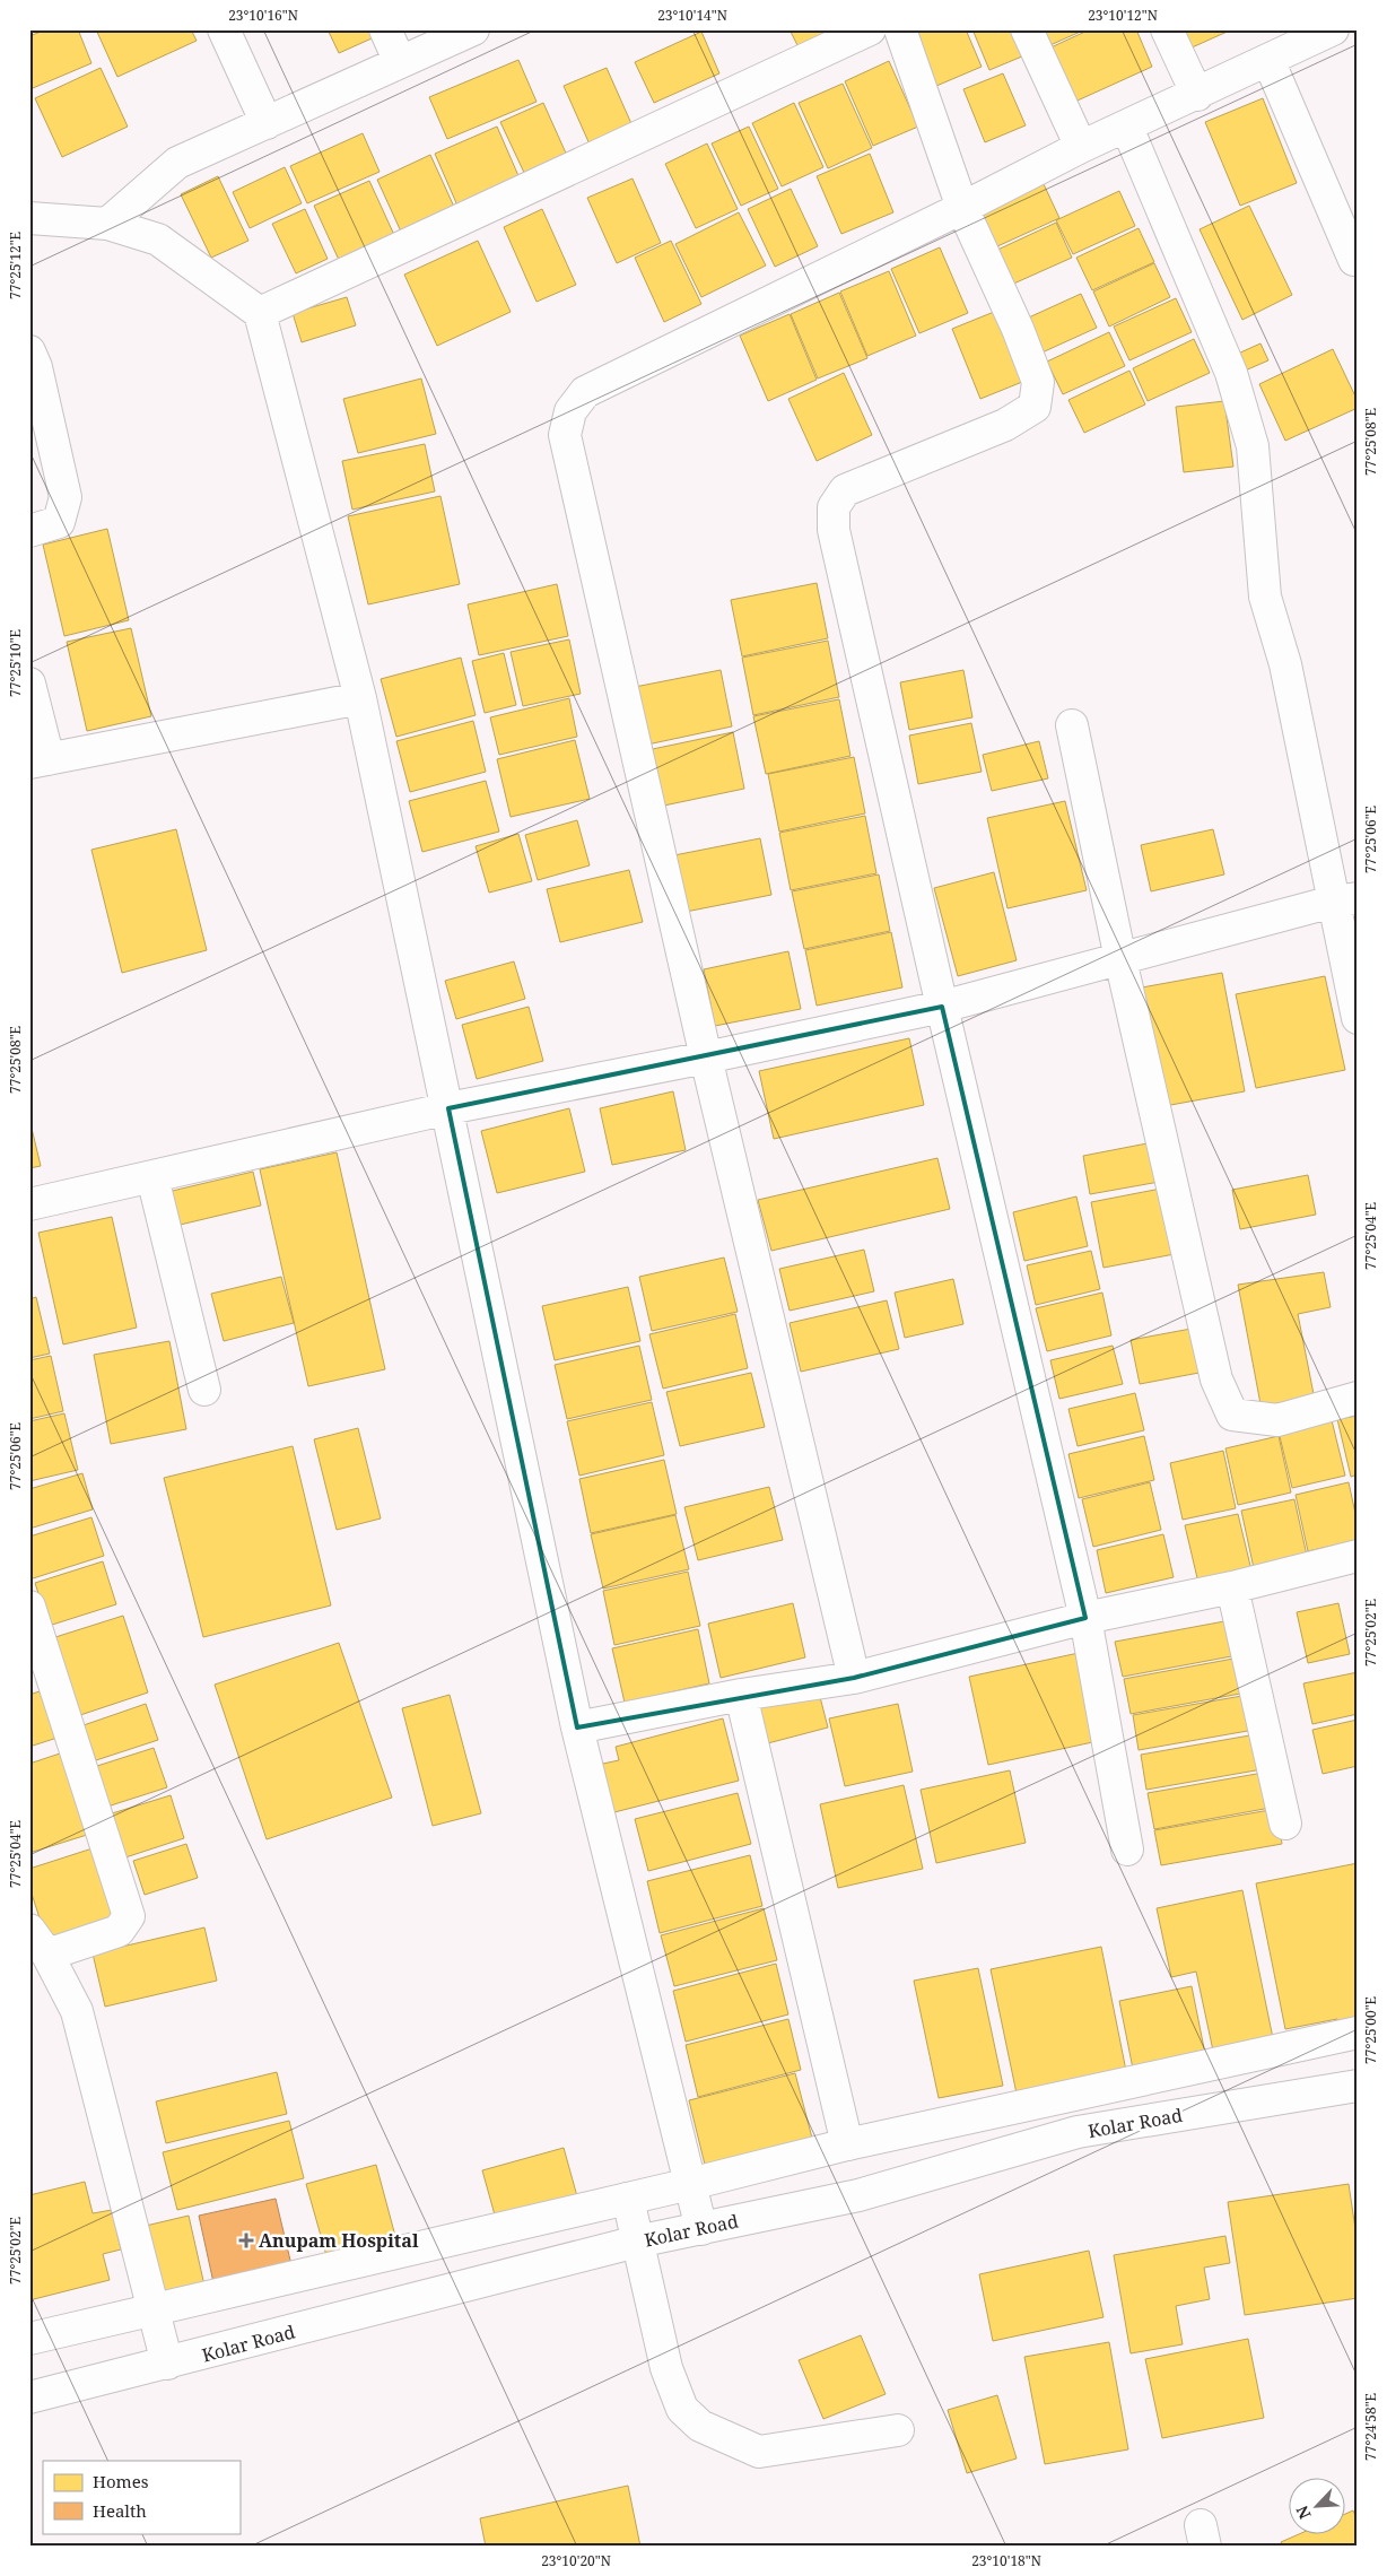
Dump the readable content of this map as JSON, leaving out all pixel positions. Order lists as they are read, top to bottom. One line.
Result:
{"streets":{"street":["Kolar Road"]},"places":{"health":["Anupam Hospital"]},"legend":["Homes","Health"],"north":"bottom left","coordinates":["23°10'16\"N","23°10'14\"N","23°10'12\"N","77°25'12\"E","77°25'08\"E","77°25'10\"E","77°25'06\"E","77°25'04\"E","77°25'02\"E","77°25'00\"E","77°24'58\"E","23°10'20\"N","23°10'18\"N"]}
